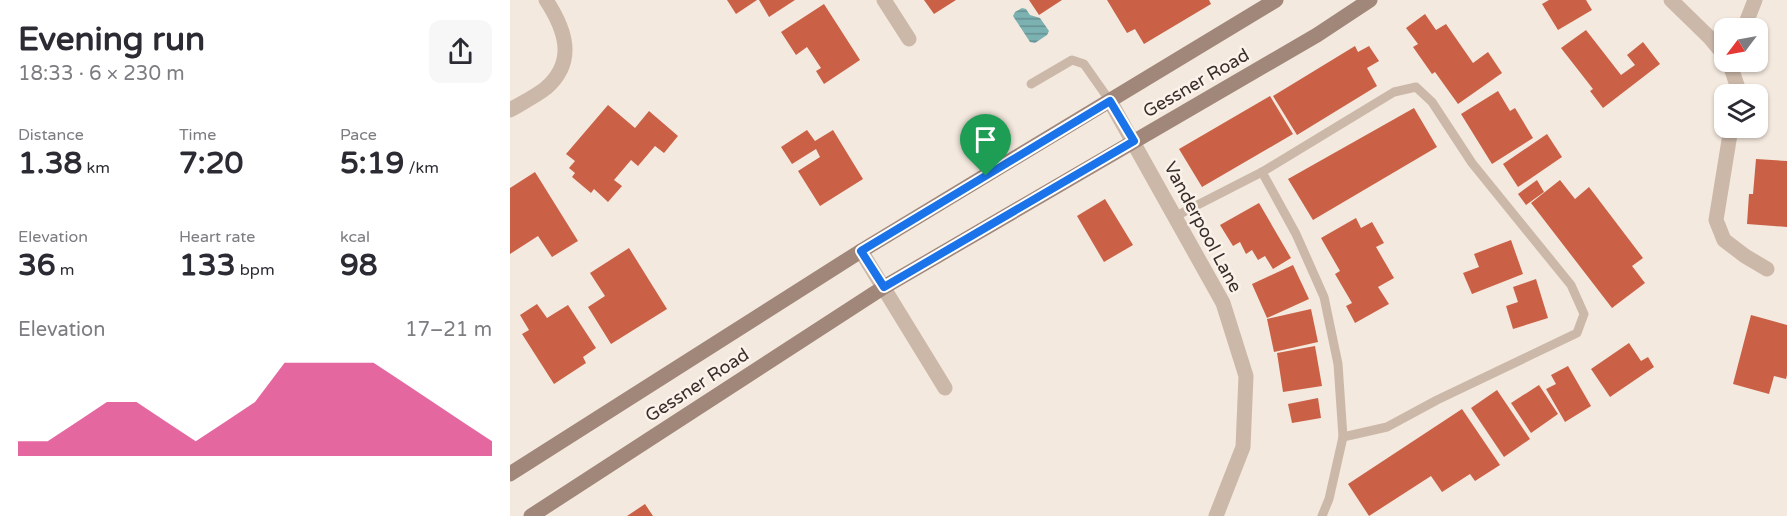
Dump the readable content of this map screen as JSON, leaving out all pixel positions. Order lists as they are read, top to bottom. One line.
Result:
{"streets":{"main road":["Gessner Road"],"street":["Vanderpool Lane"]},"crossings":[["Gessner Road","Vanderpool Lane"]],"north":"bottom left","page":{"heading":["Evening run","18:33 · 6 × 230 m"],"stats":[["Distance","1.38 km"],["Time","7:20"],["Pace","5:19 /km"],["Elevation","36 m"],["Heart rate","133 bpm"],["kcal","98"]],"chart":["Elevation","17–21 m"]}}
